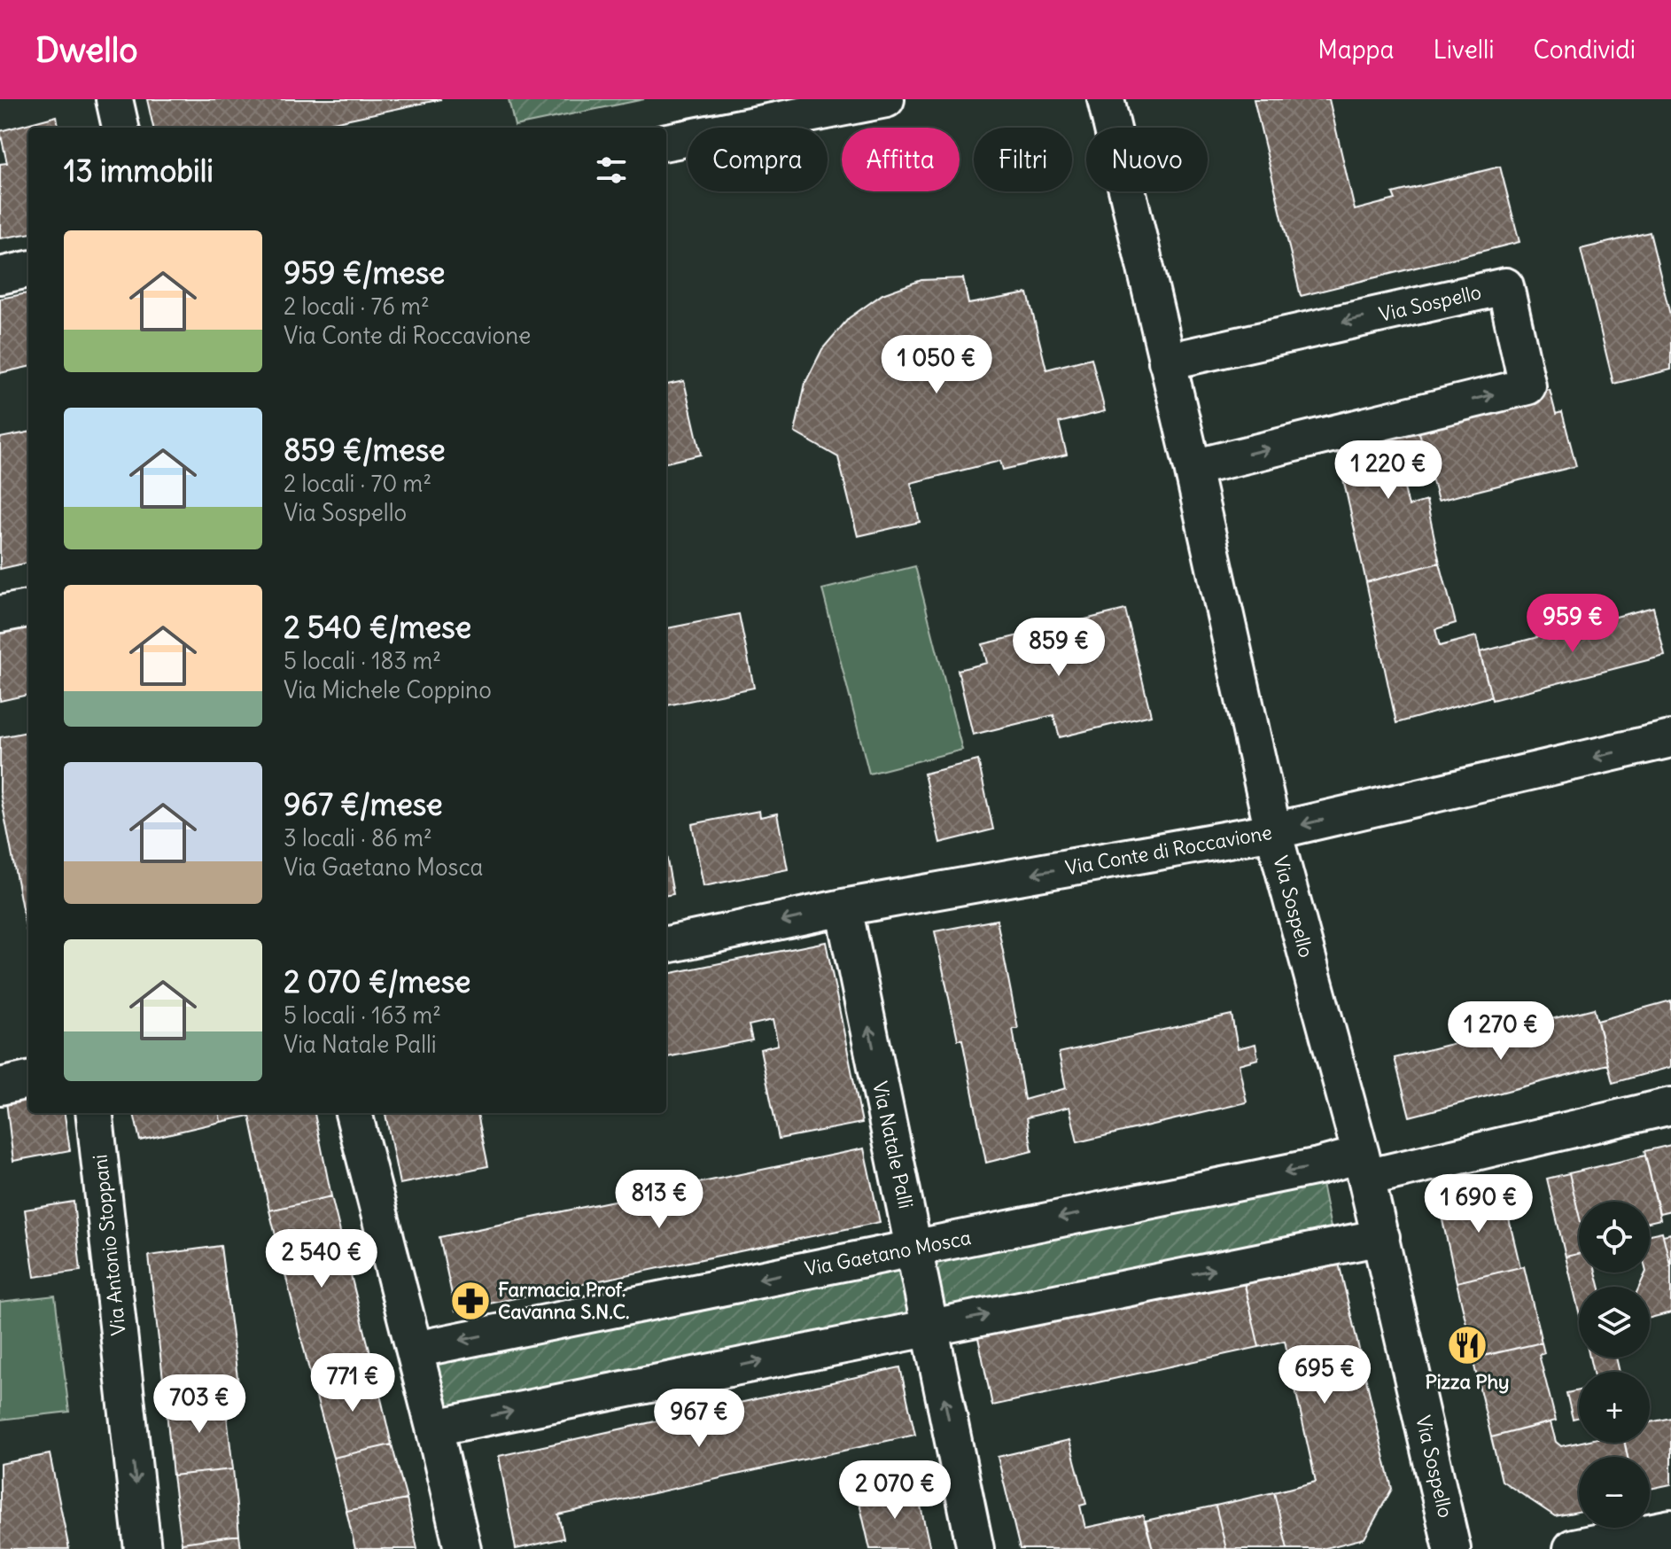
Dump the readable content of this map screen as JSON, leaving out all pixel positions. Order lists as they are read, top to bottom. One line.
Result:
{"streets":{"street":["Via Sospello","Via Conte di Roccavione","Via Natale Palli","Via Antonio Stoppani","Via Gaetano Mosca"]},"crossings":[["Via Sospello","Via Conte di Roccavione"],["Via Sospello","Via Gaetano Mosca"],["Via Conte di Roccavione","Via Natale Palli"],["Via Natale Palli","Via Gaetano Mosca"]],"one_way":["Via Conte di Roccavione","Via Natale Palli"],"places":{"pharmacy":["Farmacia Prof. Cavanna S.N.C."],"restaurant":["Pizza Phy"]},"page":{"header":"Dwello","nav":["Mappa","Livelli","Condividi"],"chip":["Compra","Affitta","Filtri","Nuovo"],"heading":"13 immobili","list":[{"name":"959 €/mese","note":"2 locali · 76 m² · Via Conte di Roccavione"},{"name":"859 €/mese","note":"2 locali · 70 m² · Via Sospello"},{"name":"2 540 €/mese","note":"5 locali · 183 m² · Via Michele Coppino"},{"name":"967 €/mese","note":"3 locali · 86 m² · Via Gaetano Mosca"},{"name":"2 070 €/mese","note":"5 locali · 163 m² · Via Natale Palli"}],"price":["1 050 €","1 220 €","959 €","859 €","1 270 €","813 €","1 690 €","2 540 €","695 €","771 €","703 €","967 €","2 070 €"],"map_buttons":["+","−"]}}
